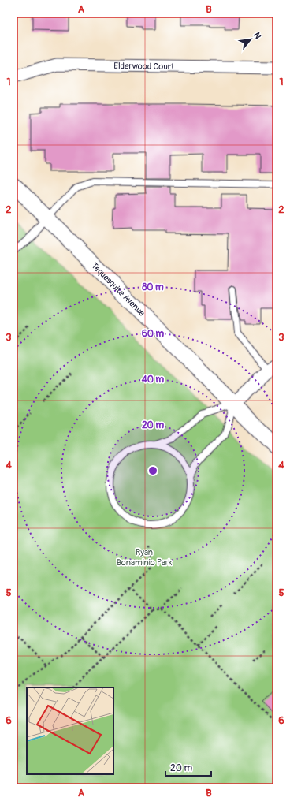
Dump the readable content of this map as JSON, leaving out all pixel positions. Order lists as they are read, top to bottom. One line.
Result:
{"streets":{"street":["Elderwood Court","Tequesquite Avenue"]},"parks":["Ryan Bonaminio Park"],"scale_bar":"20 m","north":"top right","grid":{"columns":["A","B"],"rows":["1","2","3","4","5","6"]},"rings":["80 m","60 m","40 m","20 m"]}
